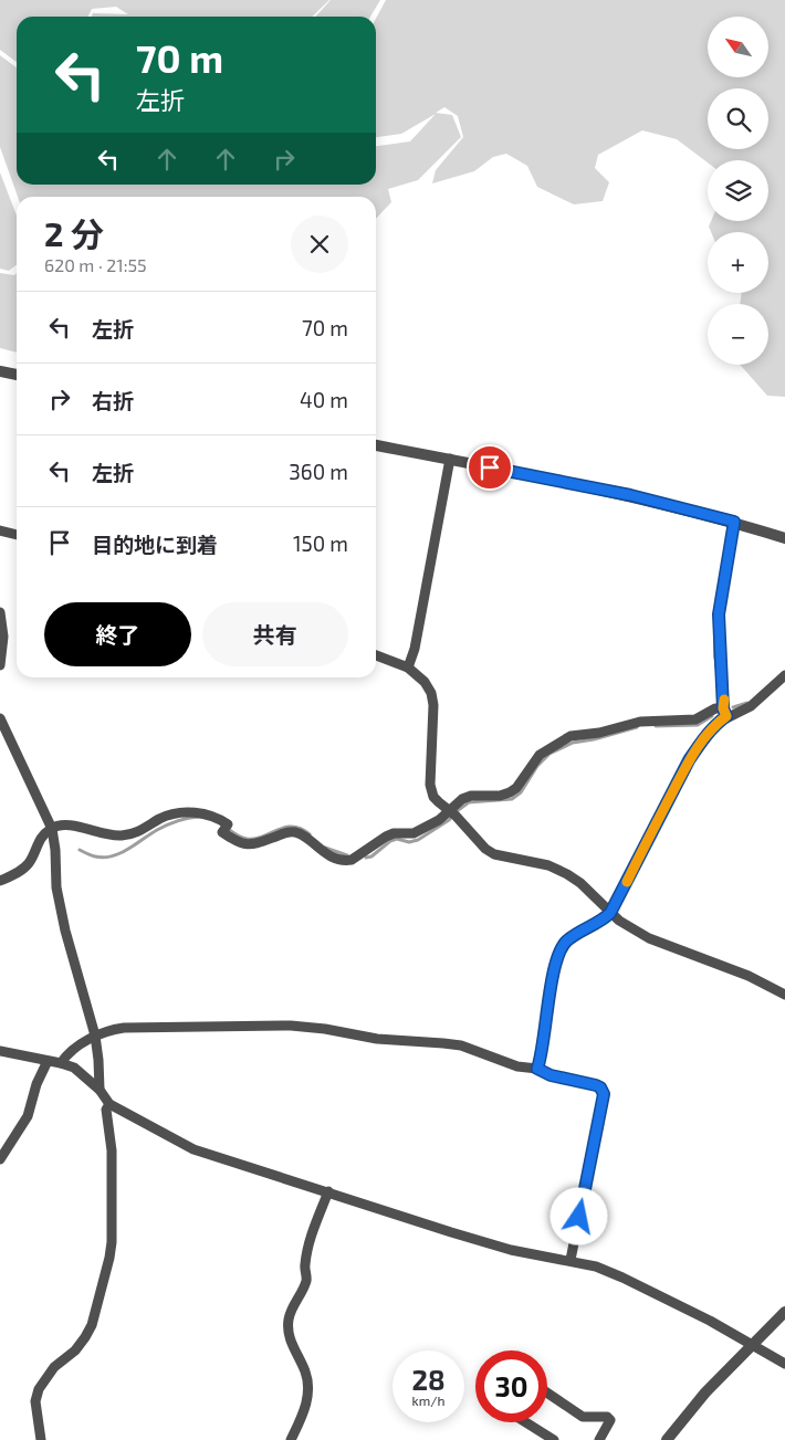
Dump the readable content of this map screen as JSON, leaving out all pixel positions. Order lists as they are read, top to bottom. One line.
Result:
{"north":"top left","page":{"map_buttons":["+","−"],"turn":["70 m","左折"],"heading":["2 分","620 m · 21:55"],"list":[{"name":"左折","value":"70 m"},{"name":"右折","value":"40 m"},{"name":"左折","value":"360 m"},{"name":"目的地に到着","value":"150 m"}],"buttons":["終了","共有"],"speed":"28 km/h","limit":"30"}}
